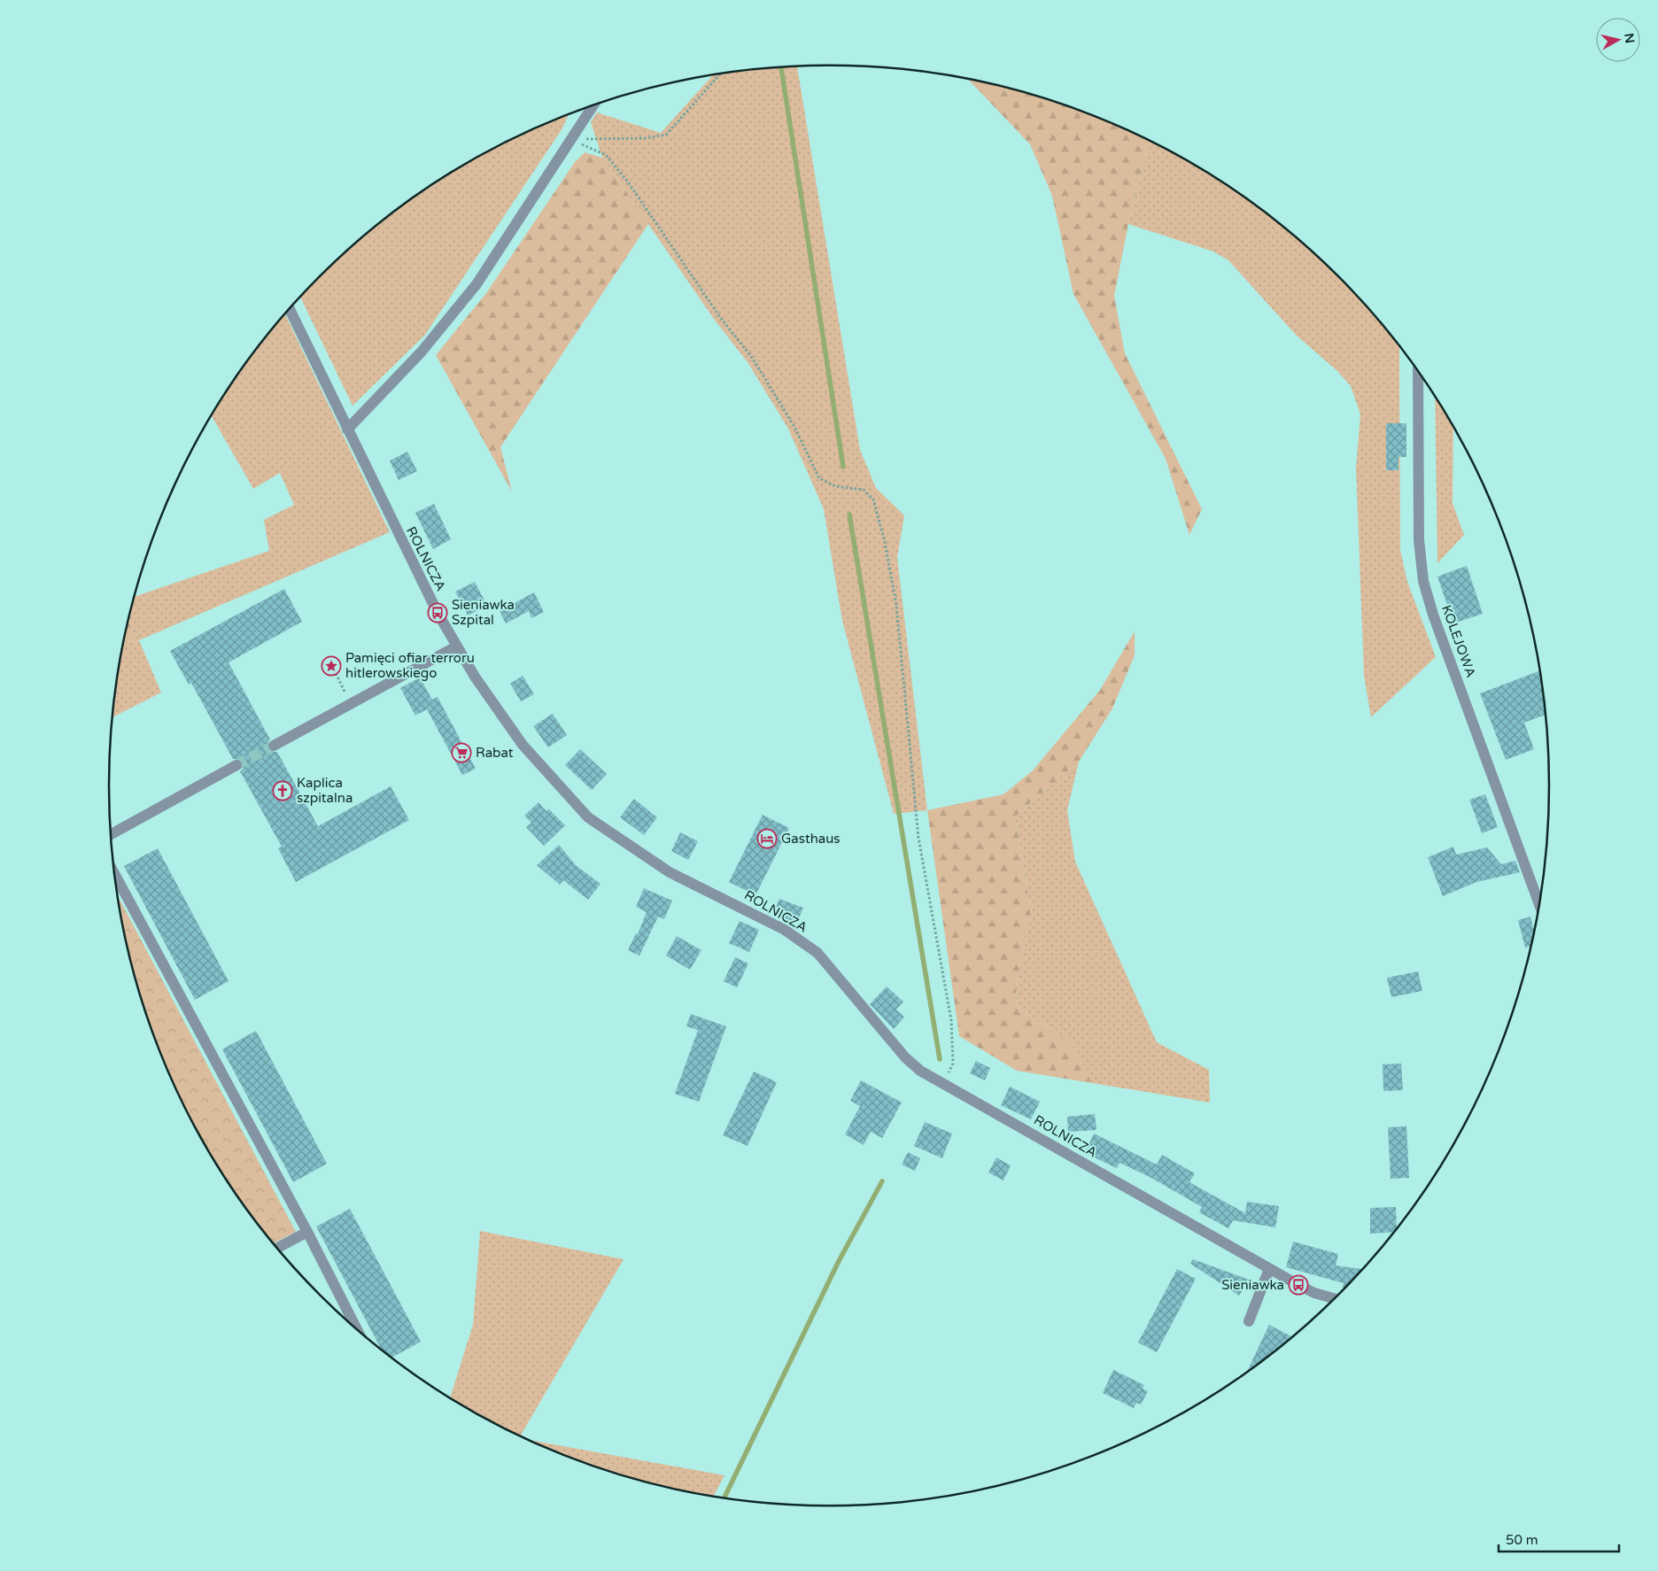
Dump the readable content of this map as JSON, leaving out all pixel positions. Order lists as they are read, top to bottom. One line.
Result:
{"streets":{"street":["ROLNICZA","KOLEJOWA"]},"places":{"bus stop":["Sieniawka Szpital","Sieniawka"],"place":["Pamięci ofiar terroru hitlerowskiego"],"supermarket":["Rabat"],"church":["Kaplica szpitalna"],"hotel":["Gasthaus"]},"scale_bar":"50 m","north":"right"}
